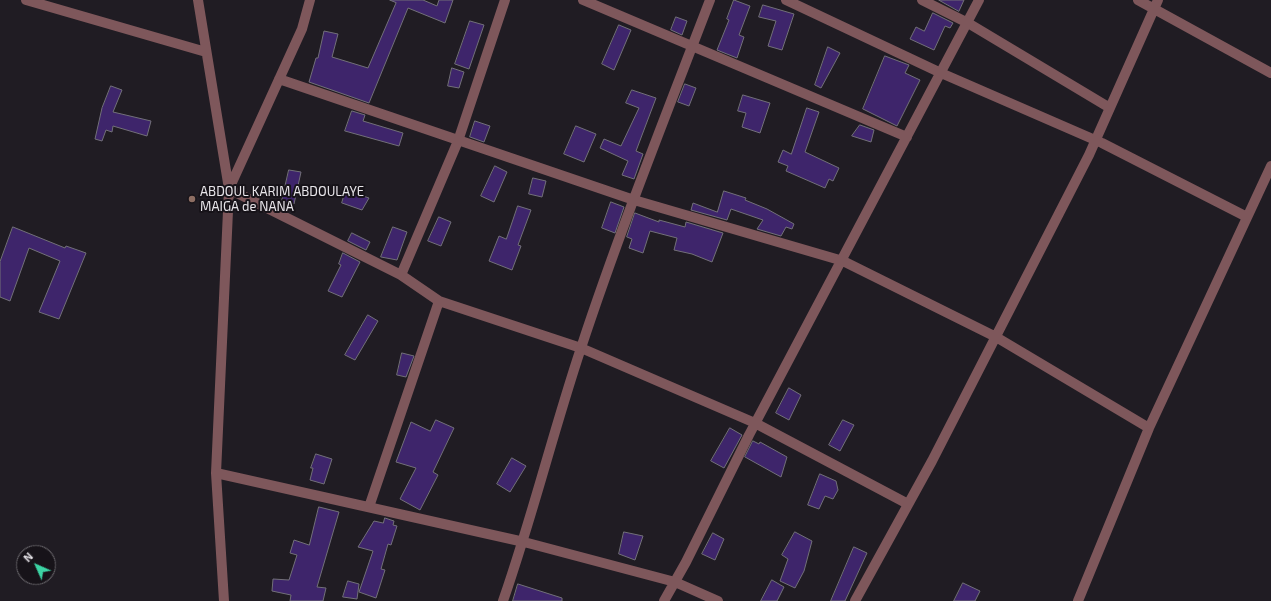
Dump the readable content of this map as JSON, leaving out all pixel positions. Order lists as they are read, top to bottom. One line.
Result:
{"places":["ABDOUL KARIM ABDOULAYE MAIGA de NANA"],"north":"top left"}
